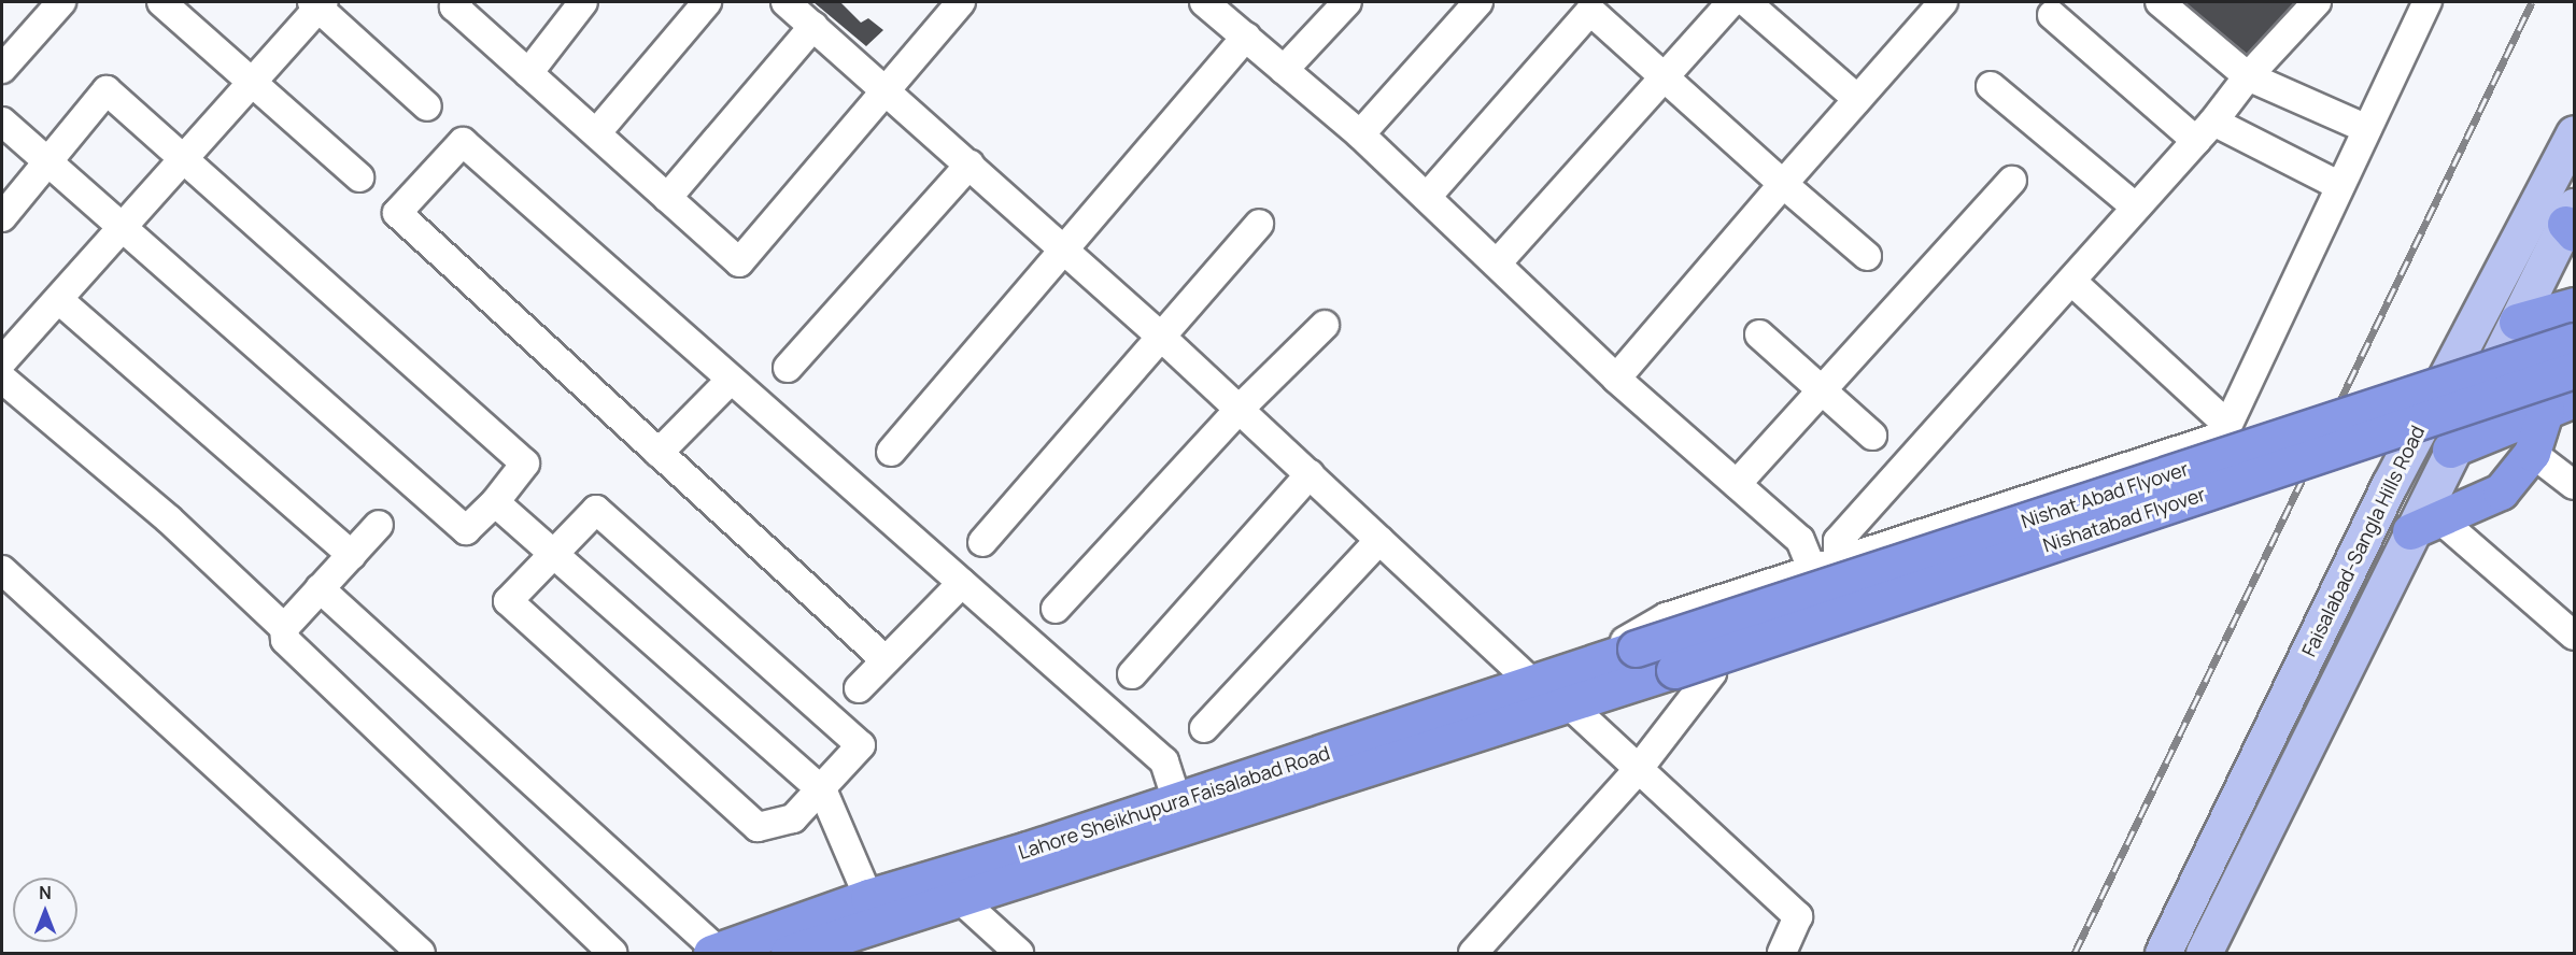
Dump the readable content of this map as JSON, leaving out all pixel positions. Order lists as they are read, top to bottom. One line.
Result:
{"streets":{"highway":["Nishat Abad Flyover","Nishatabad Flyover","Lahore Sheikhupura Faisalabad Road"],"main road":["Faisalabad-Sangla Hills Road"]},"crossings":[["Nishat Abad Flyover","Lahore Sheikhupura Faisalabad Road"],["Nishatabad Flyover","Lahore Sheikhupura Faisalabad Road"]],"north":"top"}
